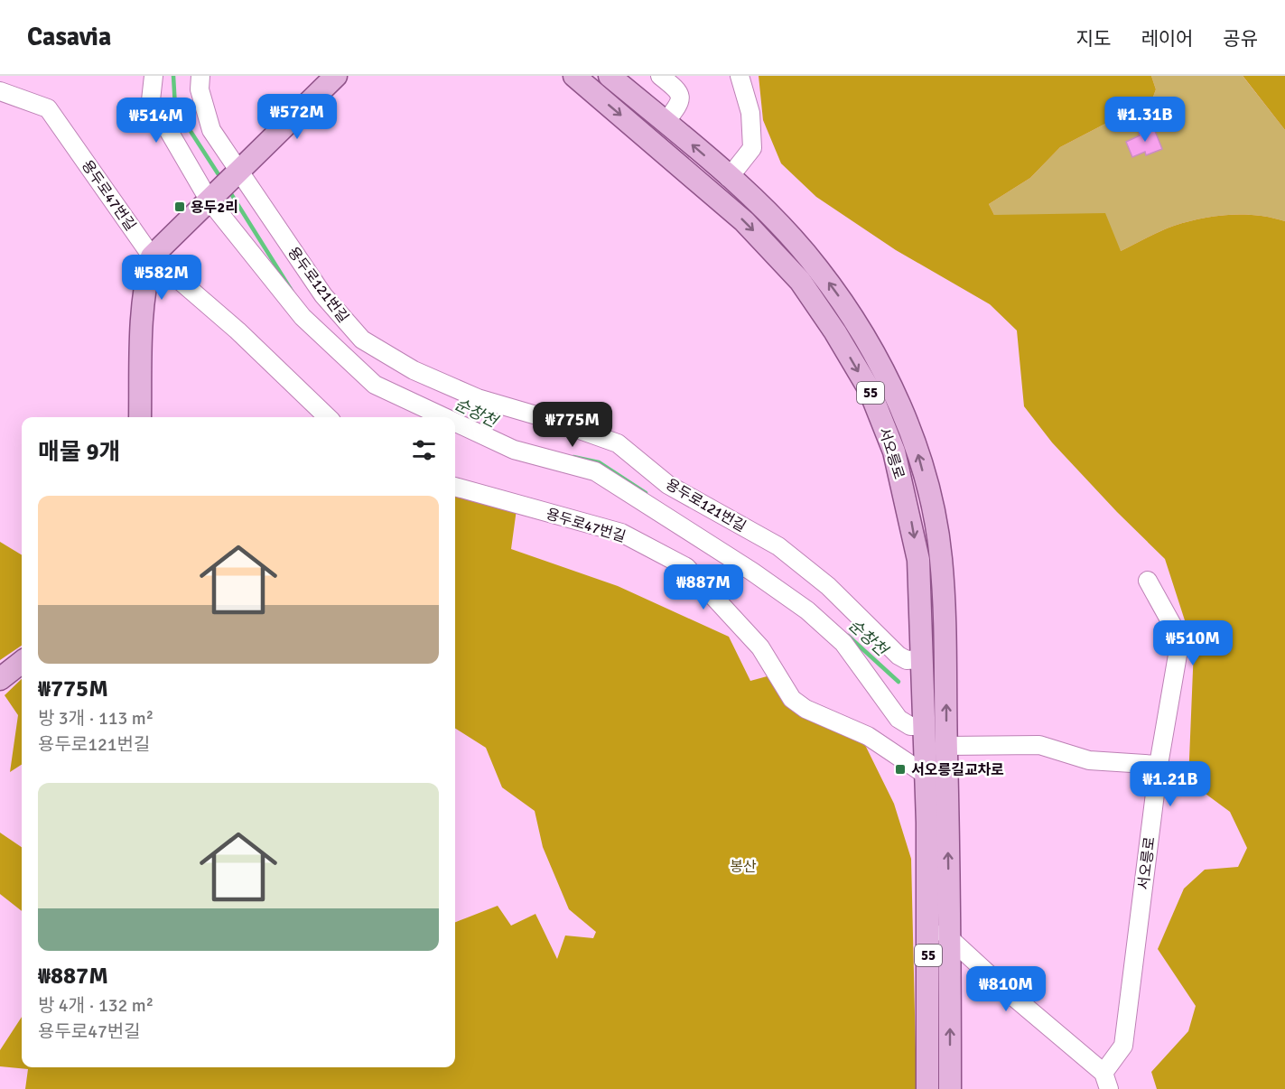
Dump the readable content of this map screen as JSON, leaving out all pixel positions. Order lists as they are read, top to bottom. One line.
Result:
{"streets":{"main road":["55","서오릉로"],"street":["용두로47번길","용두로121번길"]},"crossings":[["용두로47번길","서오릉로"],["용두로121번길","서오릉로"]],"water":["순창천"],"parks":["봉산"],"places":{"transit":["용두2리","서오릉길교차로"]},"page":{"header":"Casavia","nav":["지도","레이어","공유"],"price":["₩572M","₩1.31B","₩514M","₩582M","₩775M","₩887M","₩510M","₩1.21B","₩810M"],"heading":"매물 9개","list":[{"name":"₩775M","note":"방 3개 · 113 m² · 용두로121번길"},{"name":"₩887M","note":"방 4개 · 132 m² · 용두로47번길"}]}}
